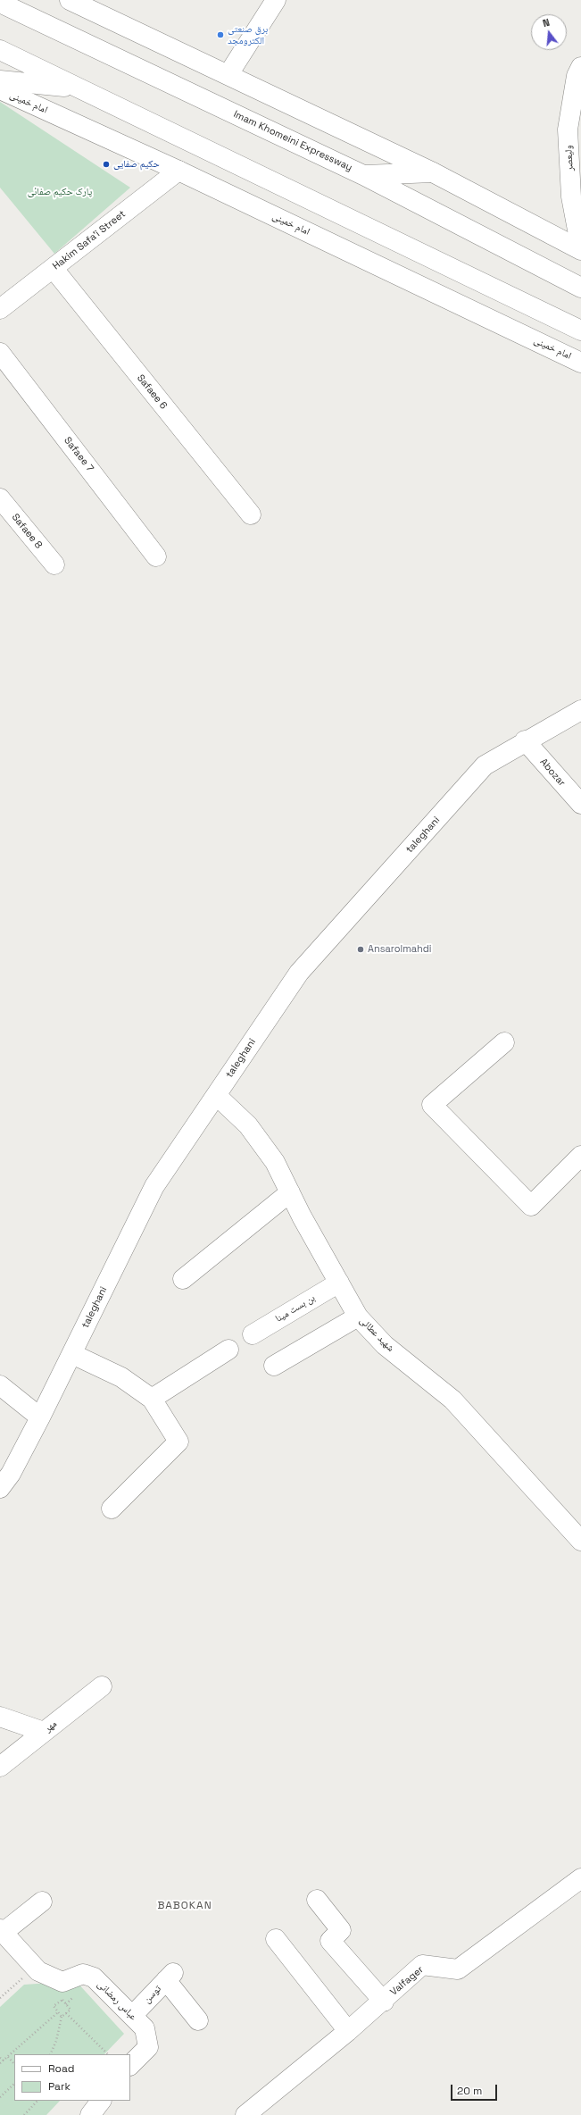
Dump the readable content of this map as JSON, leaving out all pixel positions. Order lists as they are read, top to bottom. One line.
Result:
{"streets":{"main road":["امام خمینی","Imam Khomeini Expressway","ولیعصر","Hakim Safa'i Street","Safaee 6","Safaee 7","Safaee 8","Abozar","taleghani","بن بست مینا","شهید عطائی","مهر","Valfager","توسن","عباس رمضانی"]},"crossings":[["امام خمینی","Hakim Safa'i Street"],["Hakim Safa'i Street","Safaee 6"],["Abozar","taleghani"],["taleghani","شهید عطائی"],["بن بست مینا","شهید عطائی"],["توسن","عباس رمضانی"]],"districts":["BABOKAN"],"parks":["پارک حکیم صفائی"],"places":["برق صنعتی الکترومجد","حکیم صفایی","Ansarolmahdi"],"legend":["Road","Park"],"scale_bar":"20 m","north":"top"}
